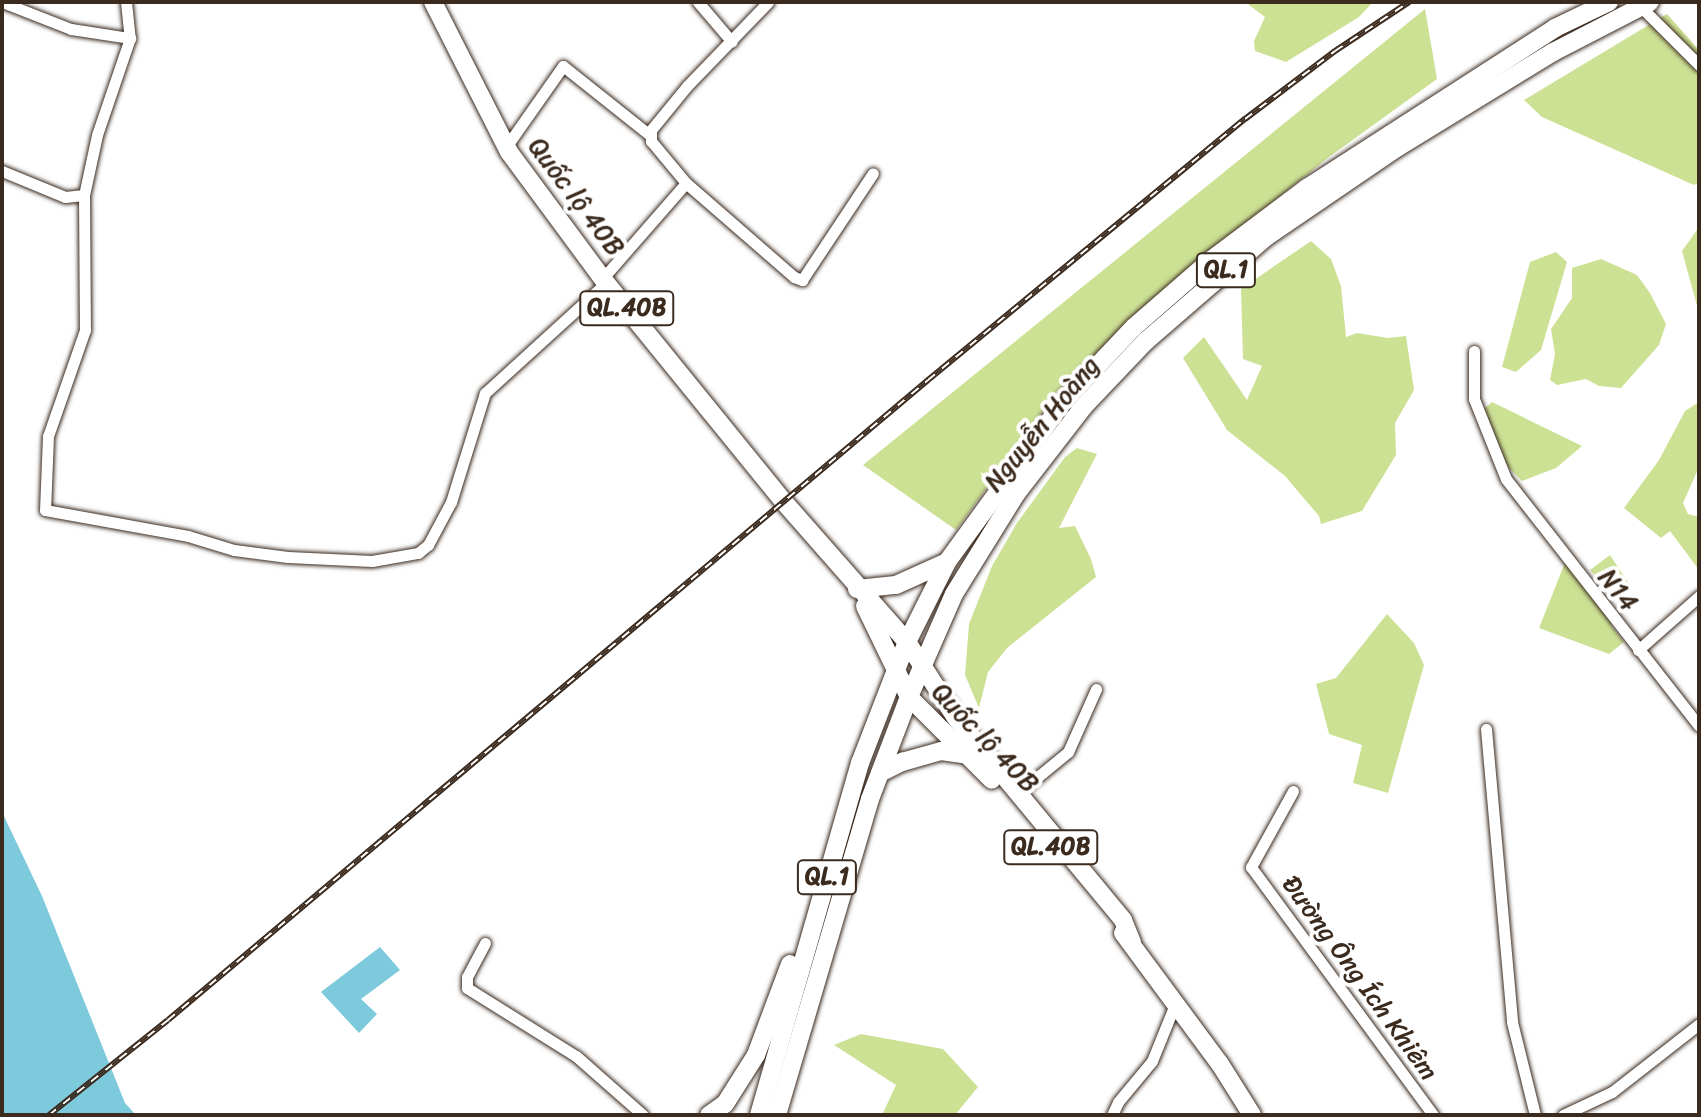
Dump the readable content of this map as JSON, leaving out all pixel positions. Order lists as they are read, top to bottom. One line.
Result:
{"streets":{"highway":["Quốc lộ 40B","QL.1","QL.40B","Nguyễn Hoàng"],"street":["N14","Đường Ông Ích Khiêm"]},"crossings":[["Quốc lộ 40B","Nguyễn Hoàng"]]}
